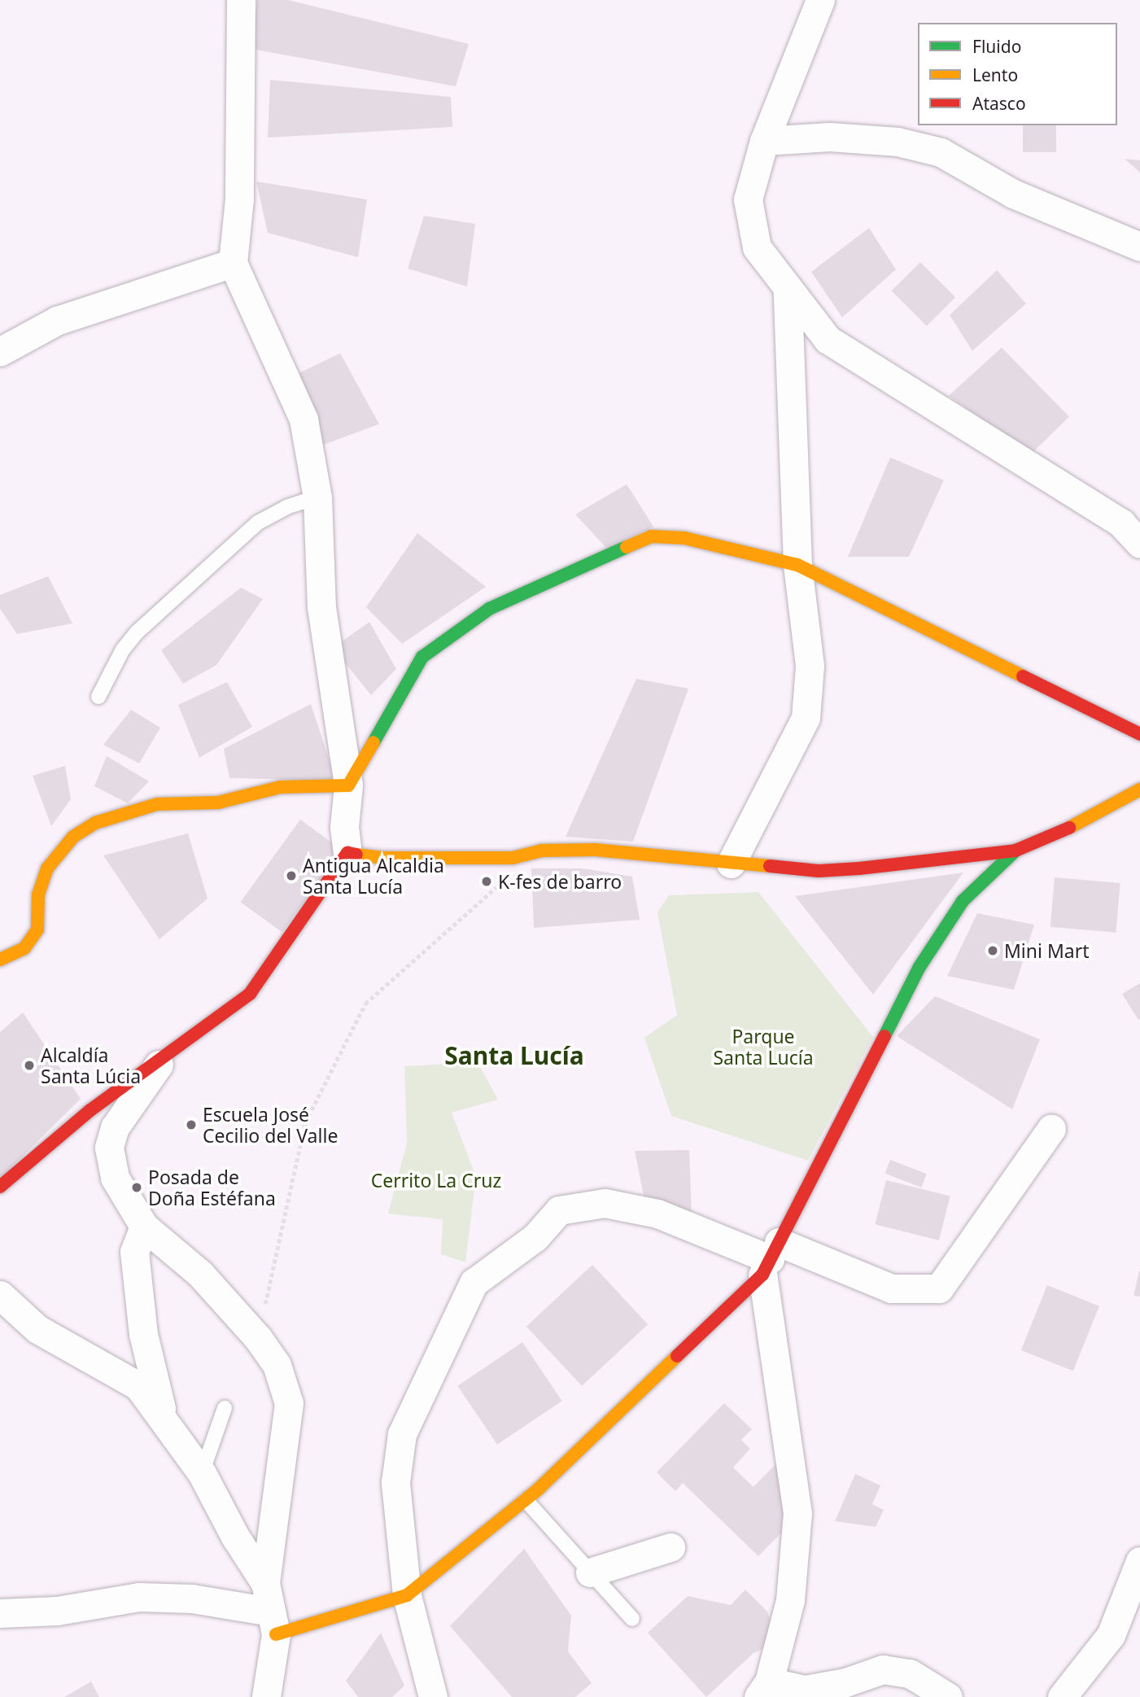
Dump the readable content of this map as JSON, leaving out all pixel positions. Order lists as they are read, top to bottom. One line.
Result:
{"districts":["Santa Lucía"],"parks":["Parque Santa Lucía","Cerrito La Cruz"],"places":["Antigua Alcaldia Santa Lucía","K-fes de barro","Mini Mart","Alcaldía Santa Lúcia","Escuela José Cecilio del Valle","Posada de Doña Estéfana"],"legend":["Fluido","Lento","Atasco"]}
